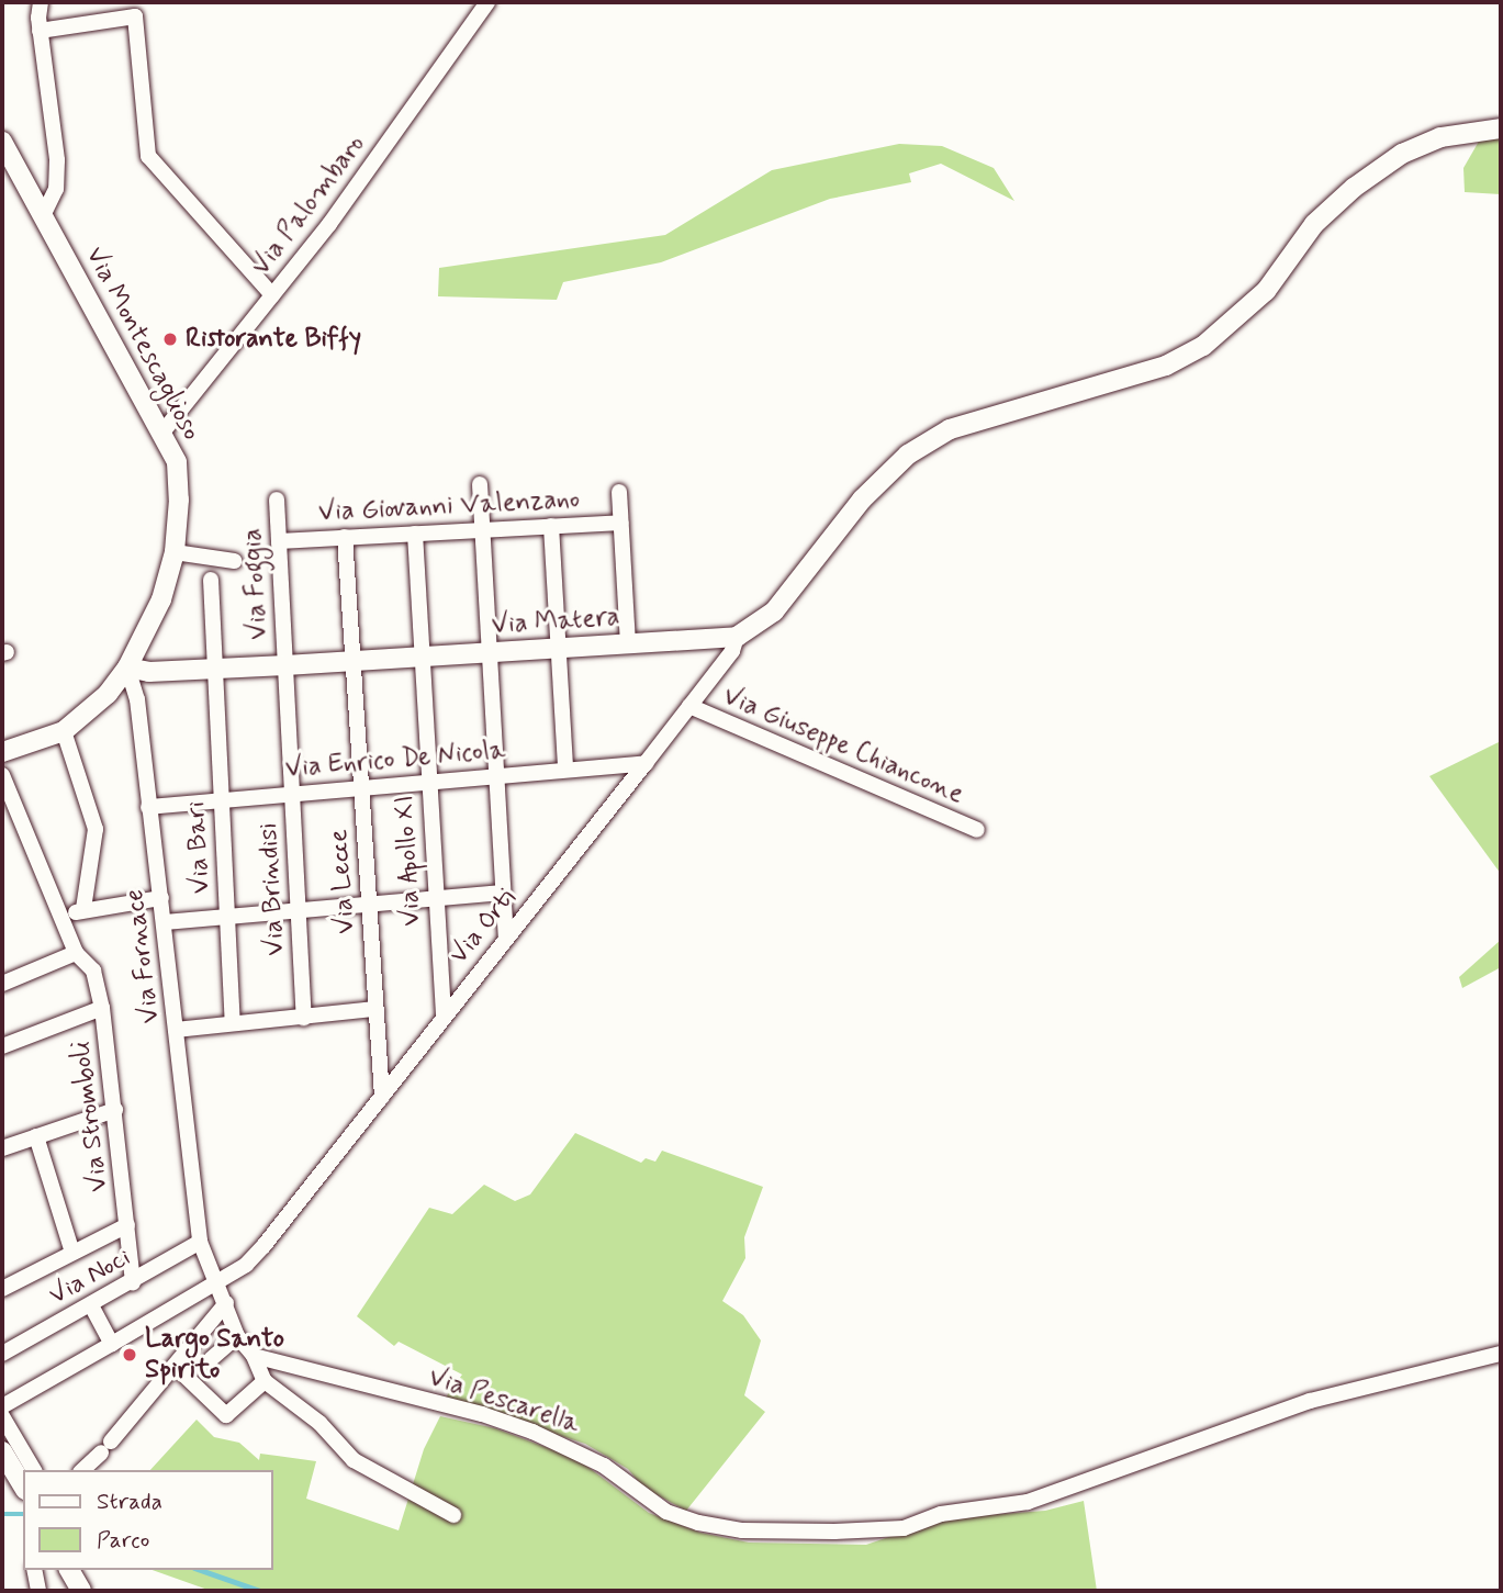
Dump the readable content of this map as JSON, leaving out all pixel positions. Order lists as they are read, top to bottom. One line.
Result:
{"streets":{"street":["Via Palombaro","Via Montescaglioso","Via Giovanni Valenzano","Via Foggia","Via Matera","Via Giuseppe Chiancone","Via Enrico De Nicola","Via Bari","Via Apollo XI","Via Lecce","Via Brindisi","Via Orti","Via Fornace","Via Stromboli","Via Noci","Via Pescarella"]},"crossings":[["Via Palombaro","Via Montescaglioso"],["Via Montescaglioso","Via Matera"],["Via Montescaglioso","Via Fornace"],["Via Giovanni Valenzano","Via Foggia"],["Via Giovanni Valenzano","Via Apollo XI"],["Via Giovanni Valenzano","Via Lecce"],["Via Foggia","Via Matera"],["Via Foggia","Via Brindisi"],["Via Matera","Via Bari"],["Via Matera","Via Apollo XI"],["Via Matera","Via Lecce"],["Via Matera","Via Brindisi"],["Via Matera","Via Orti"],["Via Matera","Via Fornace"],["Via Giuseppe Chiancone","Via Orti"],["Via Enrico De Nicola","Via Bari"],["Via Enrico De Nicola","Via Apollo XI"],["Via Enrico De Nicola","Via Lecce"],["Via Enrico De Nicola","Via Brindisi"],["Via Enrico De Nicola","Via Orti"],["Via Enrico De Nicola","Via Fornace"],["Via Apollo XI","Via Orti"],["Via Lecce","Via Orti"],["Via Fornace","Via Noci"],["Via Stromboli","Via Noci"]],"places":["Ristorante Biffy","Largo Santo Spirito"],"legend":["Strada","Parco"]}
